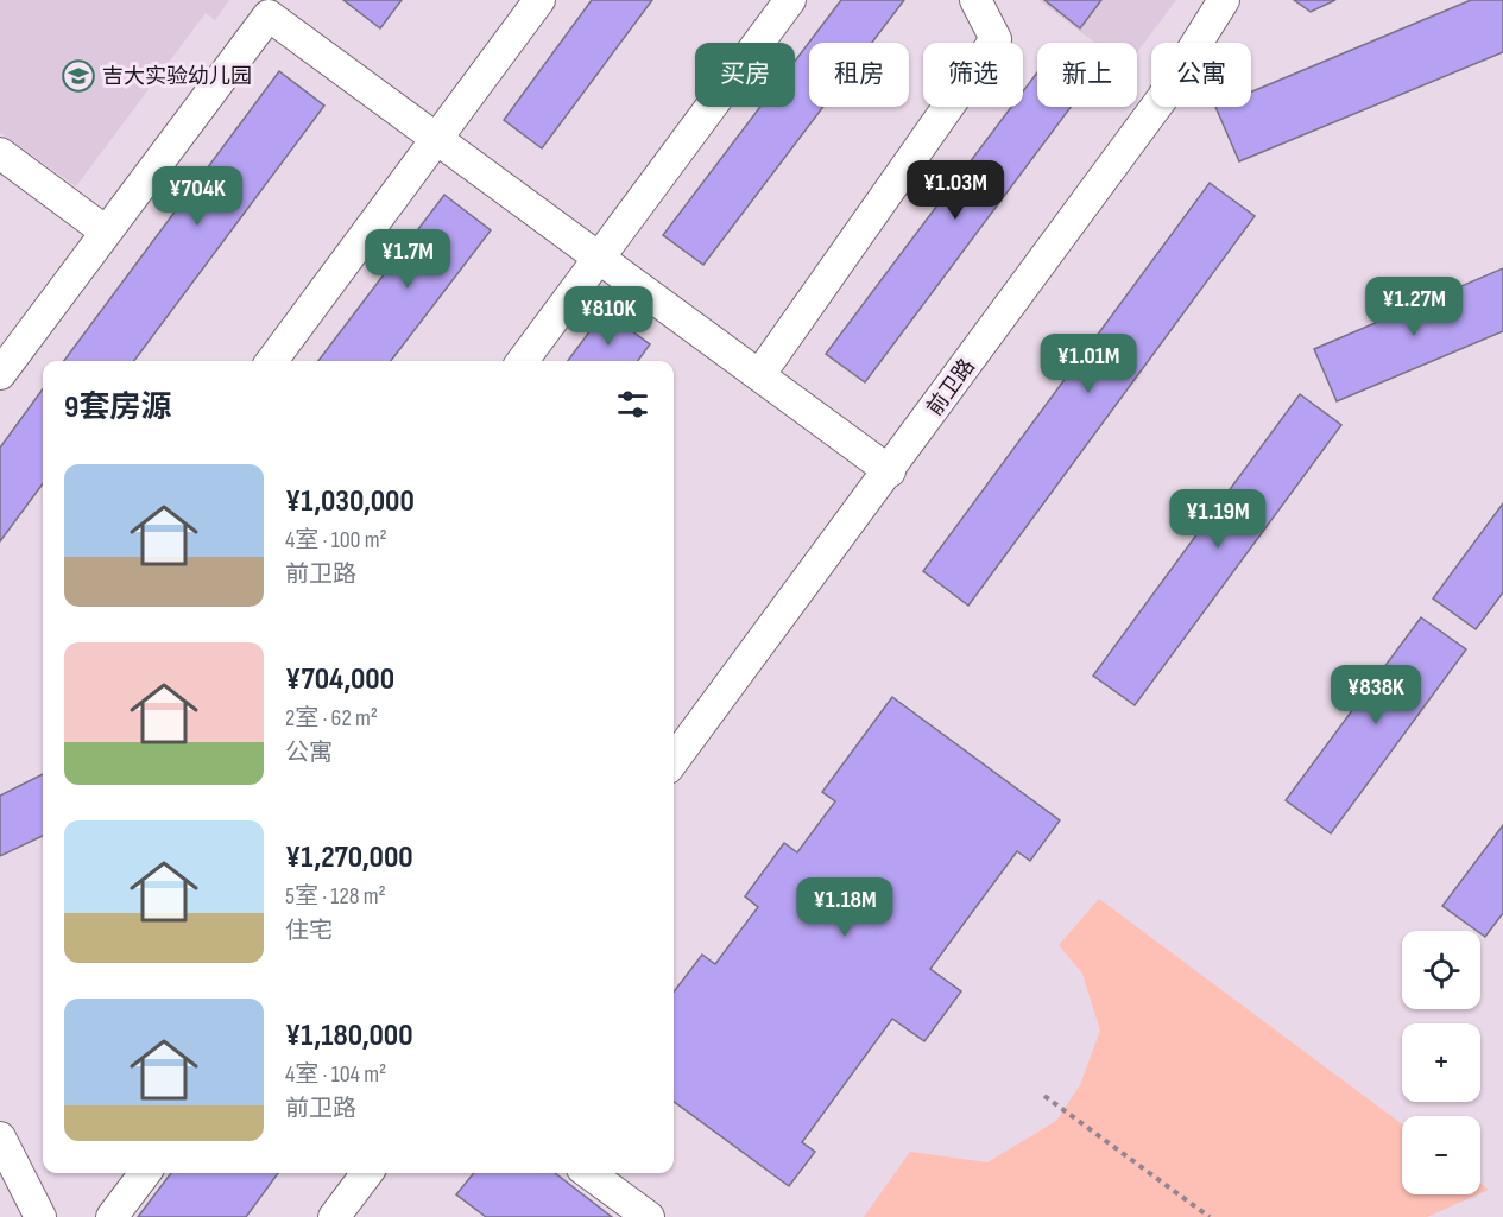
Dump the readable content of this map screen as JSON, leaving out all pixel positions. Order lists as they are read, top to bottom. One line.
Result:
{"streets":{"street":["前卫路"]},"places":{"school or university":["吉大实验幼儿园"]},"page":{"chip":["买房","租房","筛选","新上","公寓"],"price":["¥1.03M","¥704K","¥1.7M","¥1.27M","¥810K","¥1.01M","¥1.19M","¥838K","¥1.18M"],"heading":"9套房源","list":[{"name":"¥1,030,000","note":"4室 · 100 m² · 前卫路"},{"name":"¥704,000","note":"2室 · 62 m² · 公寓"},{"name":"¥1,270,000","note":"5室 · 128 m² · 住宅"},{"name":"¥1,180,000","note":"4室 · 104 m² · 前卫路"}],"map_buttons":["+","−"]}}
